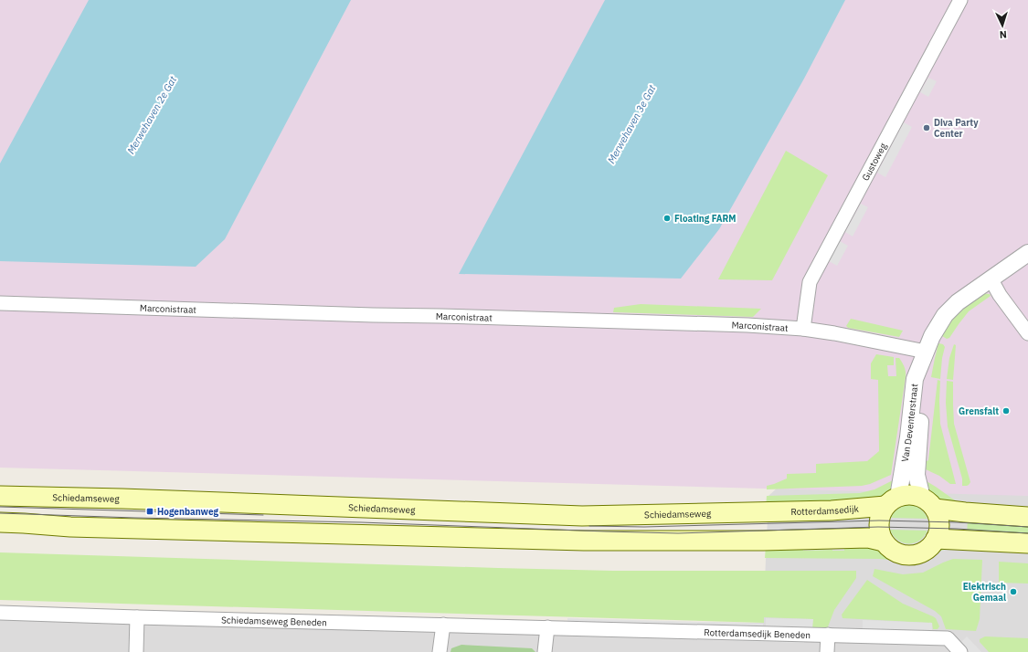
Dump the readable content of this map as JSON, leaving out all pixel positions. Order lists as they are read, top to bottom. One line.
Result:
{"streets":{"main road":["Schiedamseweg","Rotterdamsedijk"],"street":["Gustoweg","Marconistraat","Van Deventerstraat","Schiedamseweg Beneden","Rotterdamsedijk Beneden"]},"crossings":[["Gustoweg","Marconistraat"],["Marconistraat","Van Deventerstraat"],["Van Deventerstraat","Rotterdamsedijk"],["Schiedamseweg","Rotterdamsedijk"],["Schiedamseweg Beneden","Rotterdamsedijk Beneden"]],"water":["Merwehaven 2e Gat","Merwehaven 3e Gat"],"places":{"other":["Diva Party Center","Floating FARM","Grensfalt","Elektrisch Gemaal"],"transit":["Hogenbanweg"]},"north":"bottom"}
